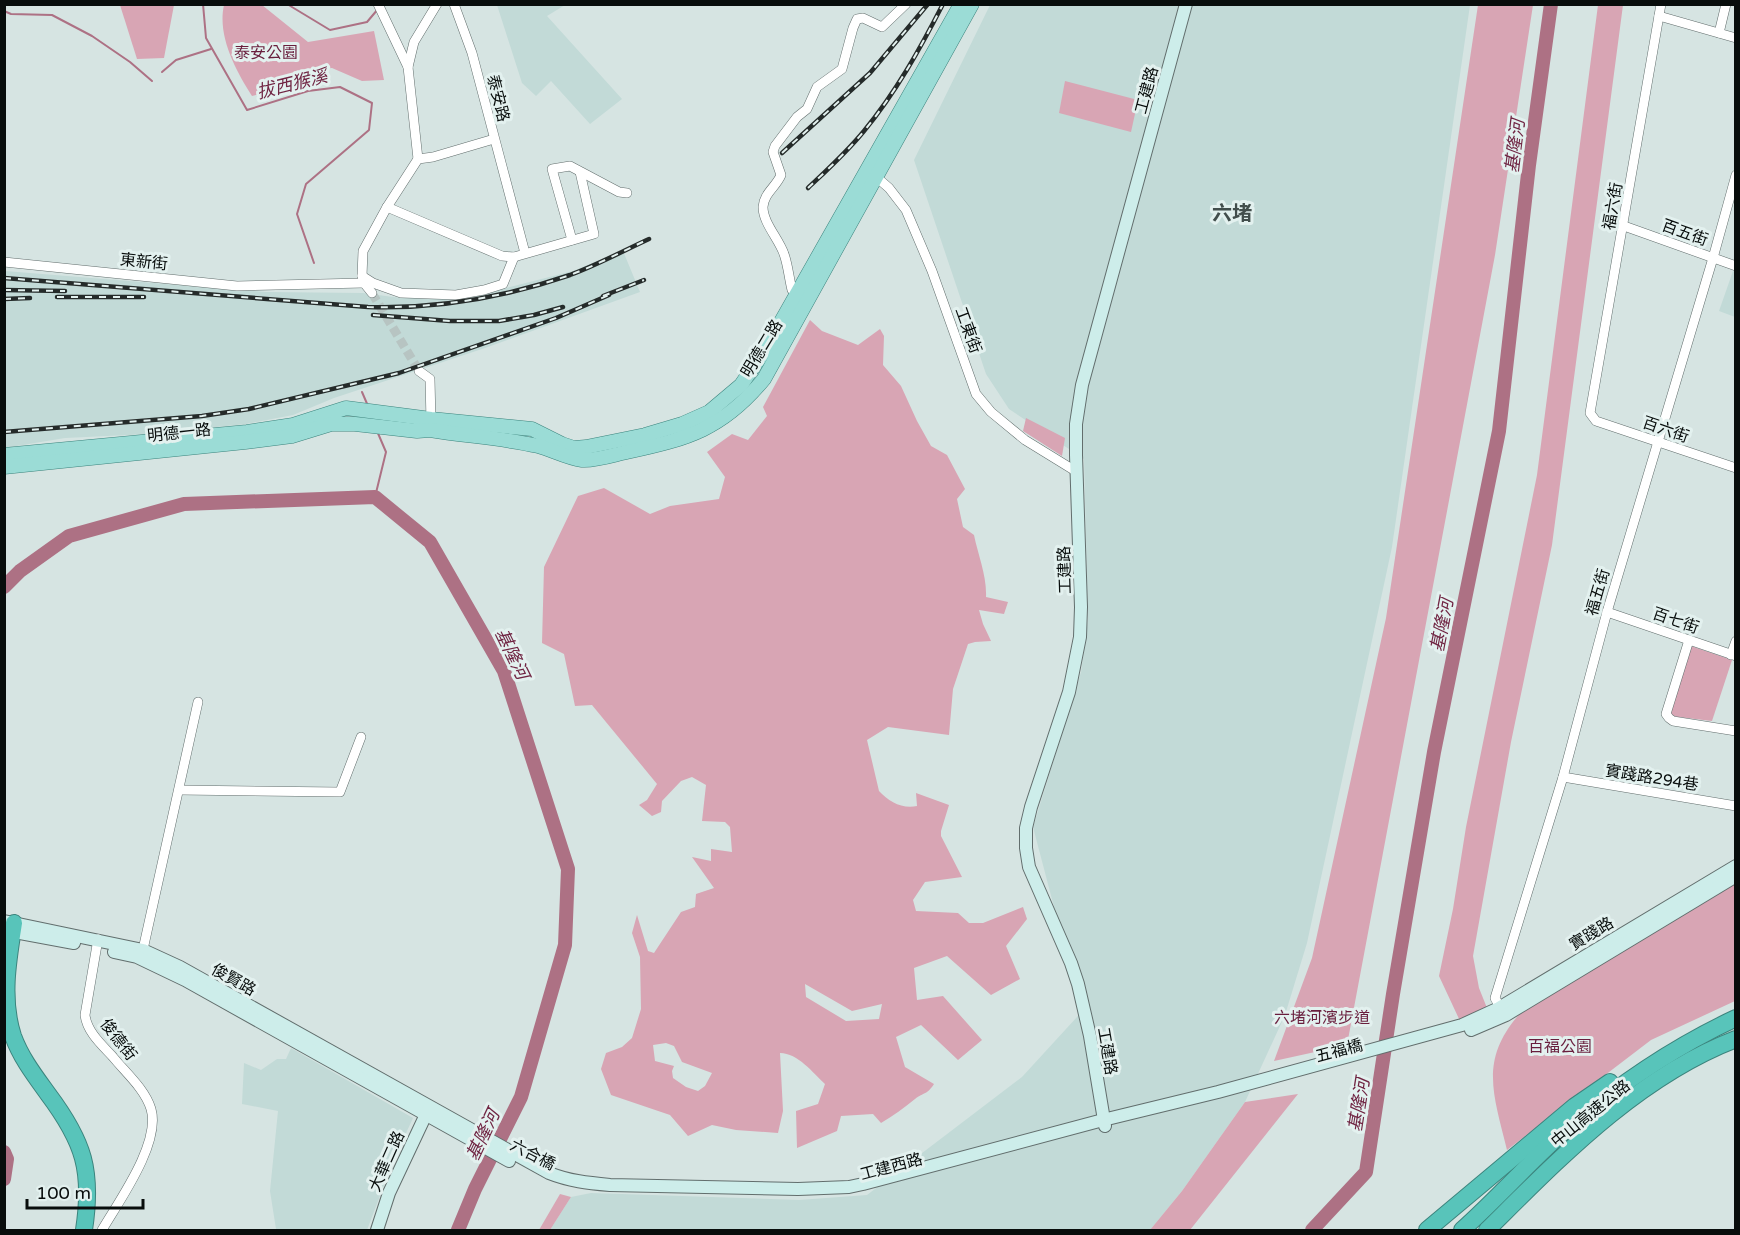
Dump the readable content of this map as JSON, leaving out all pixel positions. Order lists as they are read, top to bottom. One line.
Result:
{"streets":{"highway":["中山高速公路"],"main road":["明德二路","明德一路"],"street":["工建路","泰安路","福六街","百五街","東新街","工東街","百六街","福五街","百七街","實踐路294巷","實踐路","俊賢路","俊德街","五福橋","六合橋","大華二路","工建西路"]},"crossings":[["工建路","工東街"],["工建路","工建西路"],["福六街","百五街"],["福六街","百六街"],["百五街","福五街"],["工東街","明德二路"],["明德二路","明德一路"],["百六街","福五街"],["福五街","百七街"],["福五街","實踐路294巷"],["福五街","實踐路"],["實踐路","五福橋"],["俊賢路","俊德街"],["俊賢路","六合橋"],["俊賢路","大華二路"],["五福橋","工建西路"],["六合橋","大華二路"],["六合橋","工建西路"]],"districts":["六堵"],"water":["拔西猴溪","基隆河"],"parks":["泰安公園","六堵河濱步道","百福公園"],"scale_bar":"100 m"}
